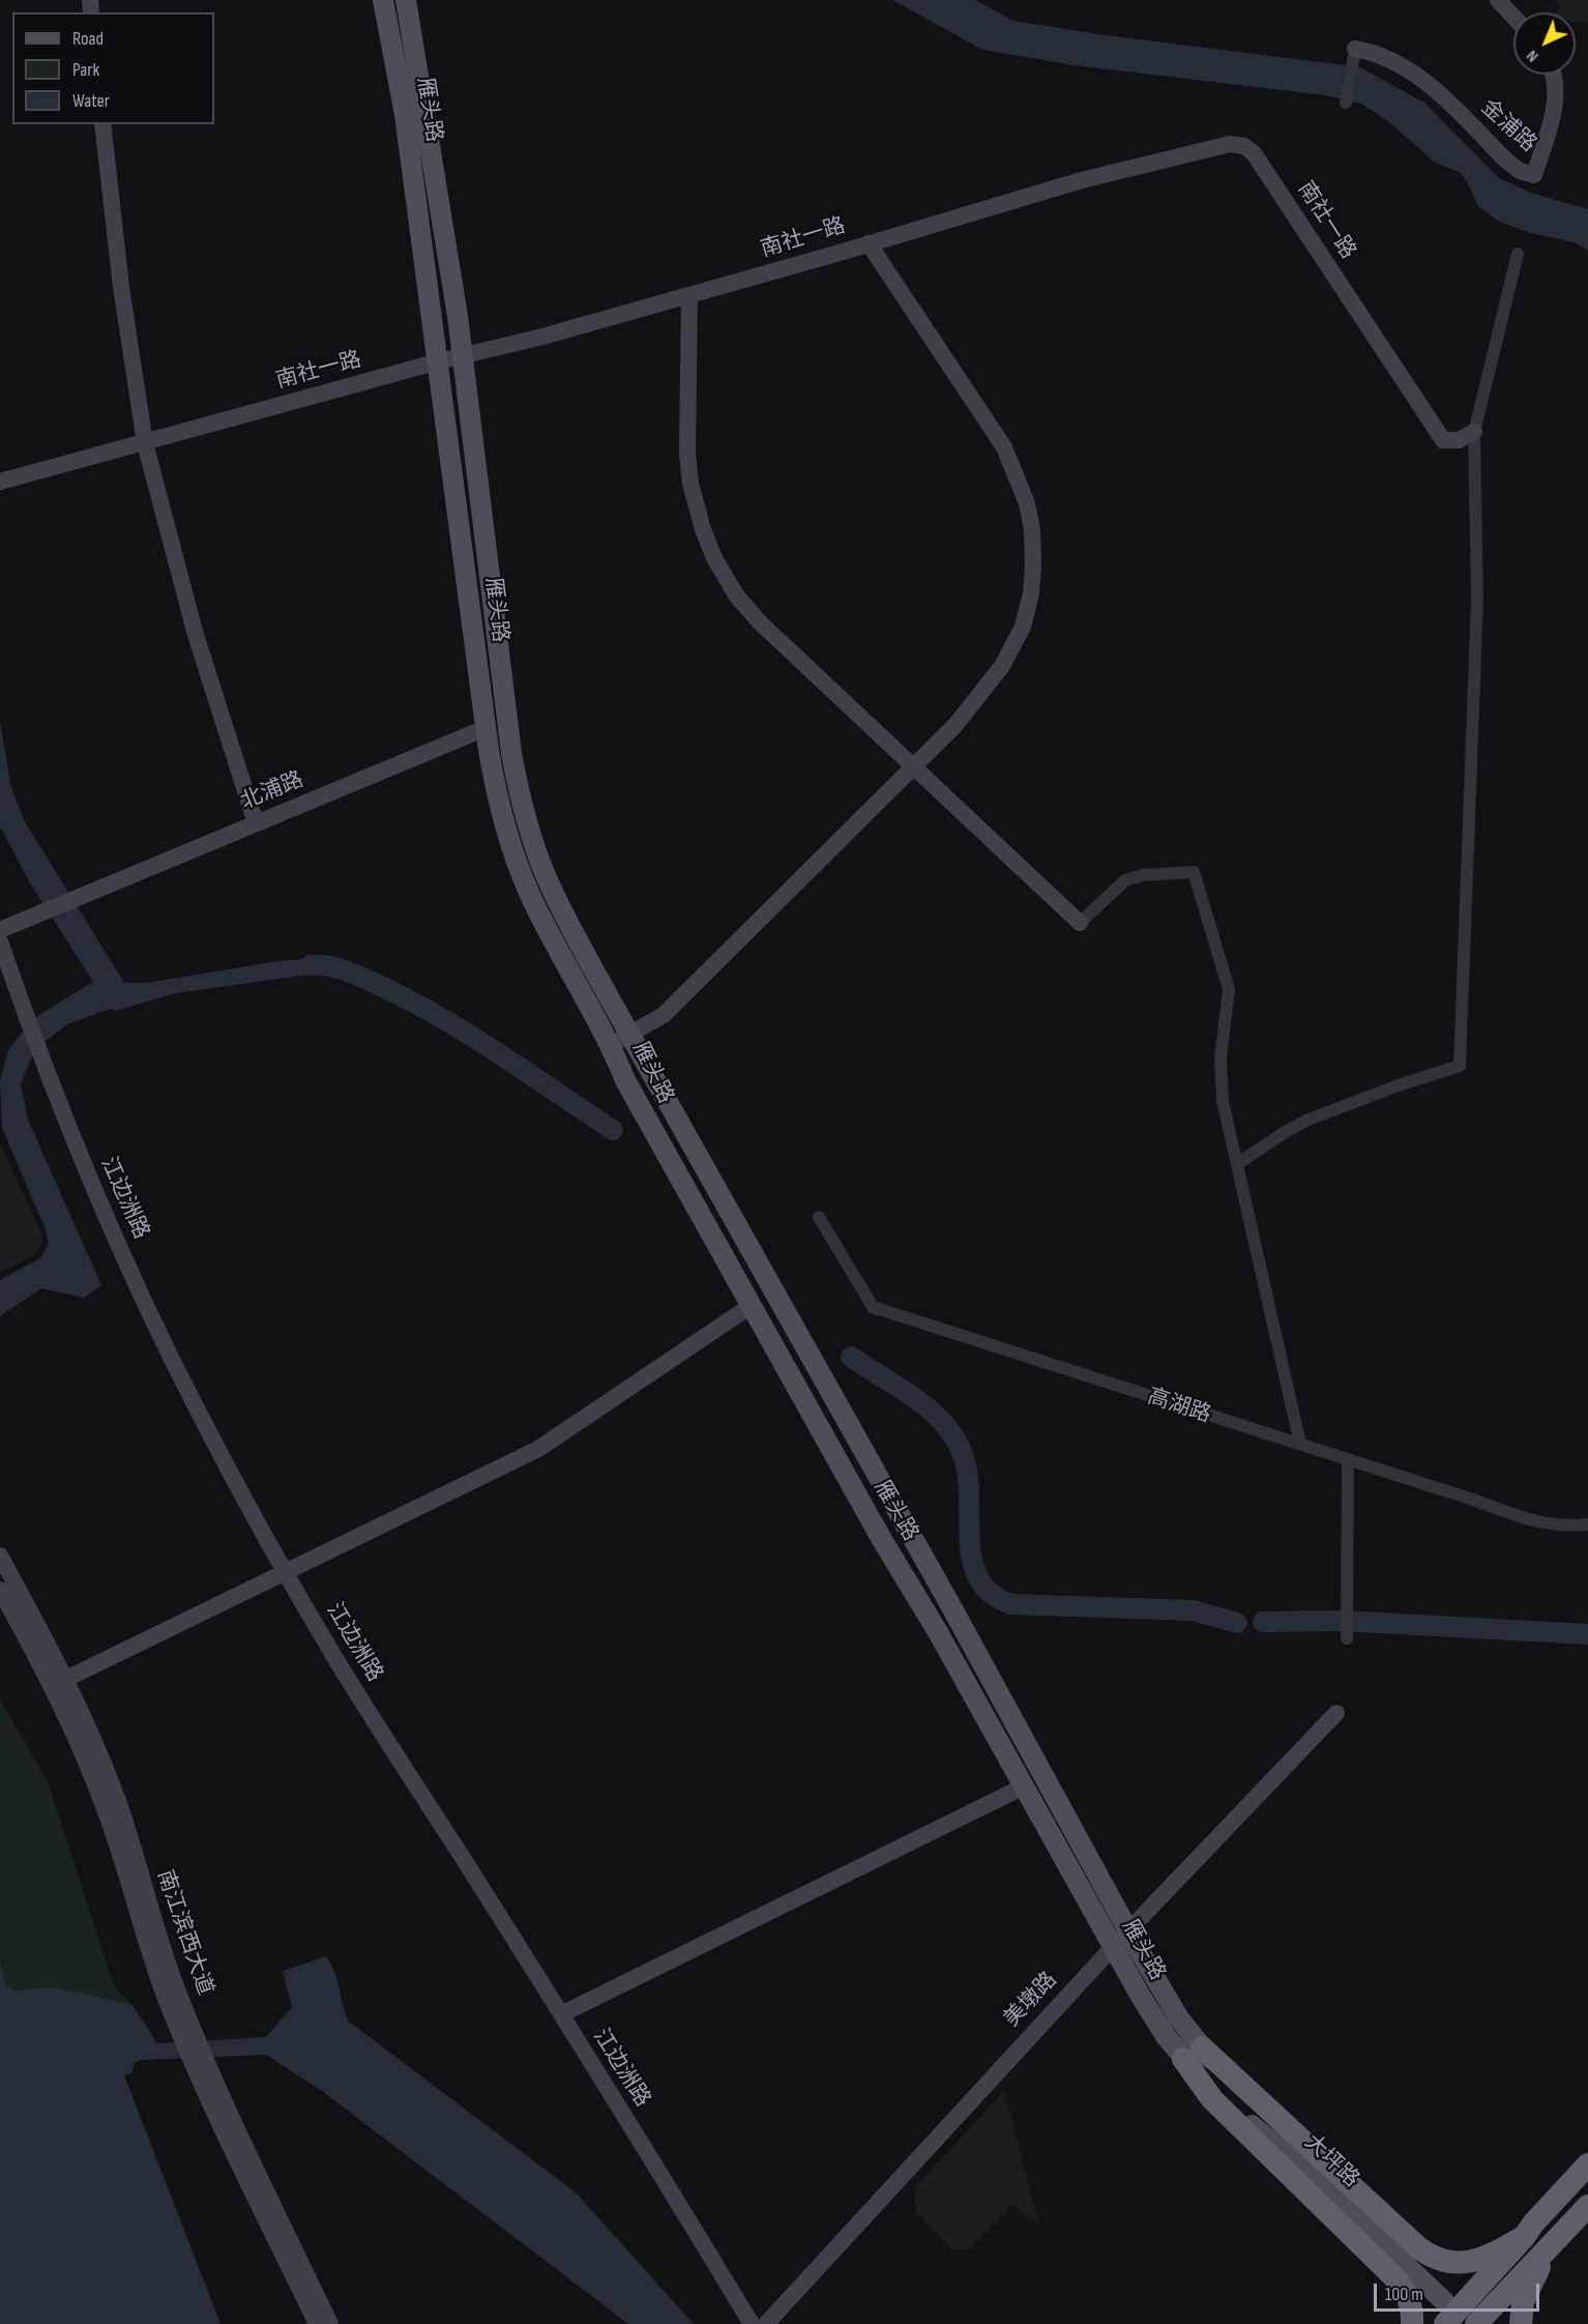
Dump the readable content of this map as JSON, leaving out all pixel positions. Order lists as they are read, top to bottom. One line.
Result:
{"streets":{"main road":["雁头路","大坪路"],"street":["金浦路","南社一路","北浦路","江边洲路","高湖路","南江滨西大道","美墩路"]},"crossings":[["雁头路","南社一路"],["雁头路","北浦路"],["雁头路","美墩路"],["雁头路","大坪路"]],"legend":["Road","Park","Water"],"scale_bar":"100 m","north":"bottom left"}
